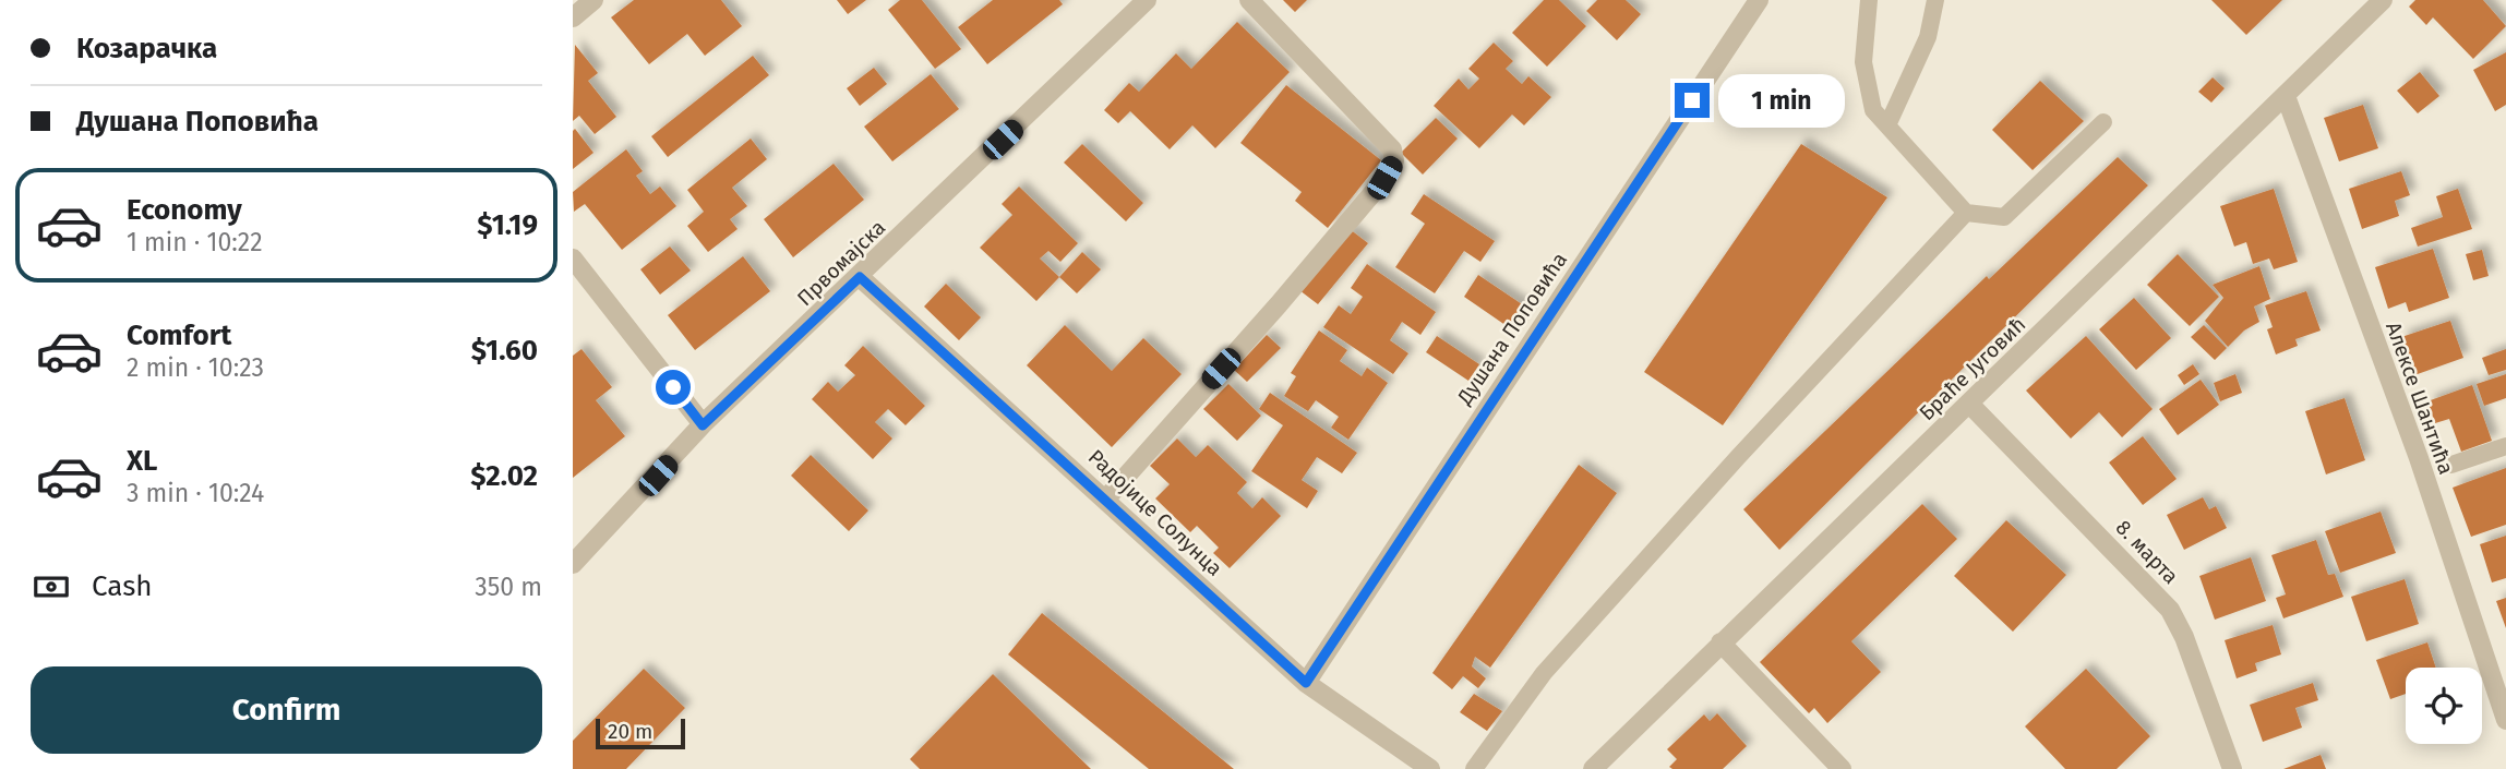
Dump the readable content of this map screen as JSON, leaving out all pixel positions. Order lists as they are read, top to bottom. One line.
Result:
{"streets":{"street":["Првомајска","Душана Поповића","Браће Југовић","Алексе Шантића","Радојице Солунца","8. марта"]},"crossings":[["Првомајска","Радојице Солунца"],["Душана Поповића","Радојице Солунца"],["Браће Југовић","Алексе Шантића"],["Браће Југовић","8. марта"]],"scale_bar":"20 m","page":{"banner":["Козарачка","Душана Поповића"],"bubble":"1 min","list":[{"name":"Economy","note":"1 min · 10:22","value":"$1.19"},{"name":"Comfort","note":"2 min · 10:23","value":"$1.60"},{"name":"XL","note":"3 min · 10:24","value":"$2.02"}],"pay":["Cash","350 m"],"buttons":"Confirm","scale":"20 m"}}
